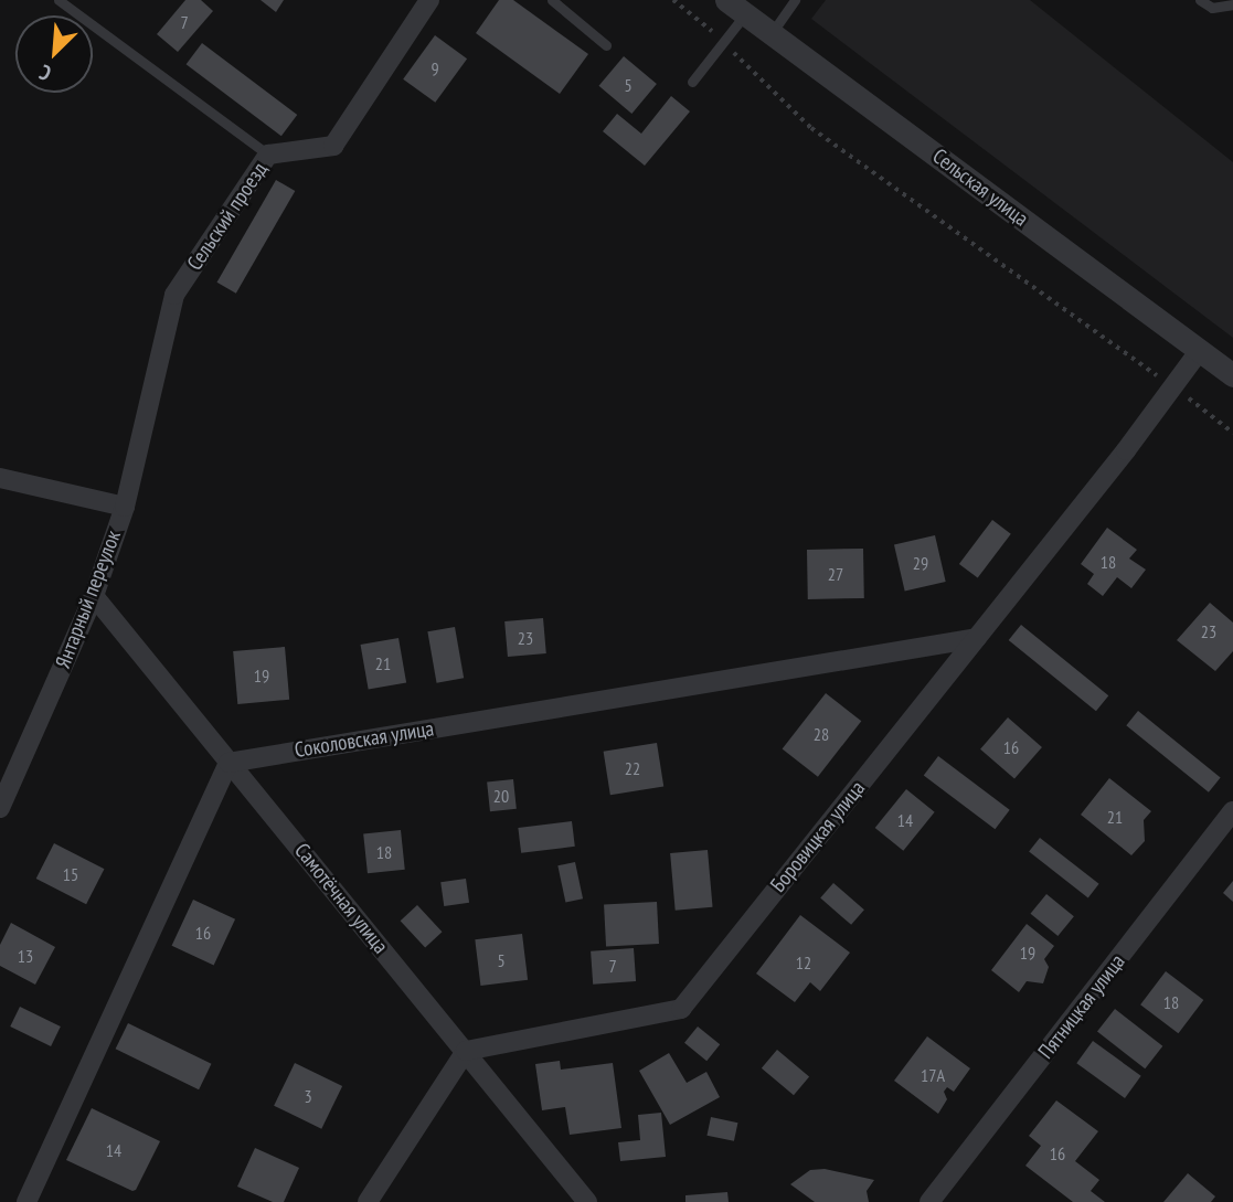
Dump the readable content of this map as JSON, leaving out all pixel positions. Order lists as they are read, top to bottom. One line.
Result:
{"streets":{"street":["Сельская улица","Сельский проезд","Янтарный переулок","Соколовская улица","Боровицкая улица","Самотёчная улица","Пятницкая улица"]},"crossings":[["Сельская улица","Боровицкая улица"],["Сельский проезд","Янтарный переулок"],["Янтарный переулок","Самотёчная улица"],["Соколовская улица","Боровицкая улица"],["Соколовская улица","Самотёчная улица"],["Боровицкая улица","Самотёчная улица"]],"house_numbers":["7","9","5","18","29","27","23","23","21","19","28","16","22","20","21","14","18","15","16","19","13","5","12","7","18","17А","3","14","16"],"north":"bottom left"}
